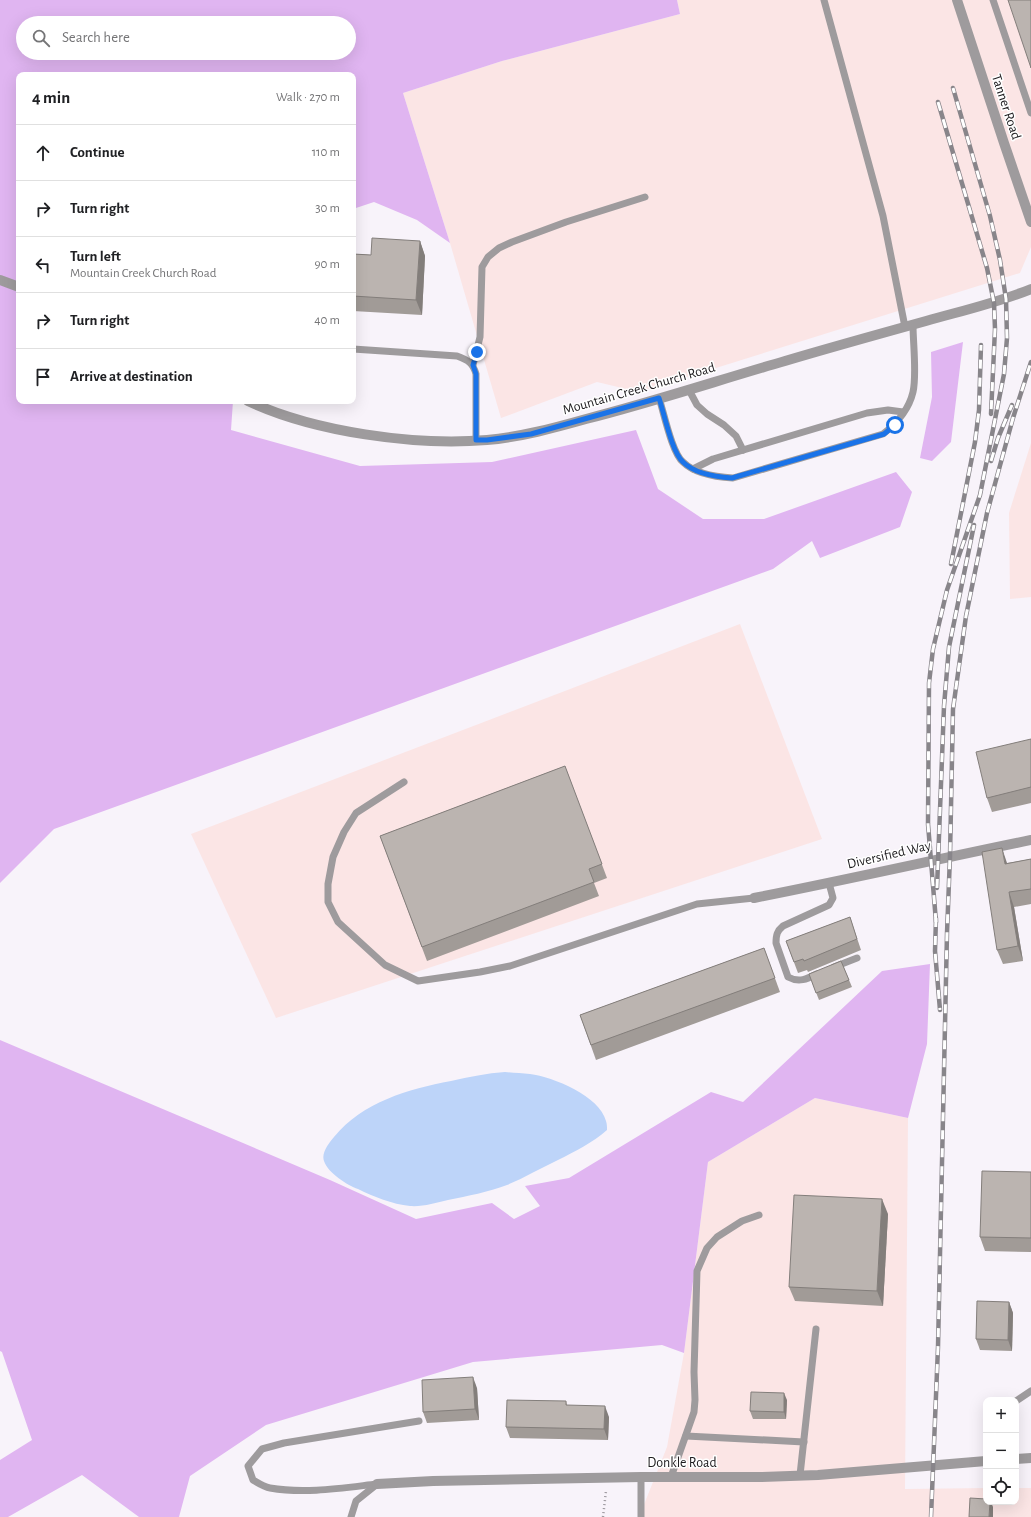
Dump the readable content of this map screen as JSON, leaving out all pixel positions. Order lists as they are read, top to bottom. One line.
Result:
{"streets":{"street":["Tanner Road","Mountain Creek Church Road","Diversified Way","Donkle Road"]},"page":{"search":"Search here","heading":["4 min","Walk · 270 m"],"list":[["Continue","110 m"],["Turn right","30 m"],["Turn left","Mountain Creek Church Road","90 m"],["Turn right","40 m"],"Arrive at destination"],"map_buttons":["+","−"]}}
